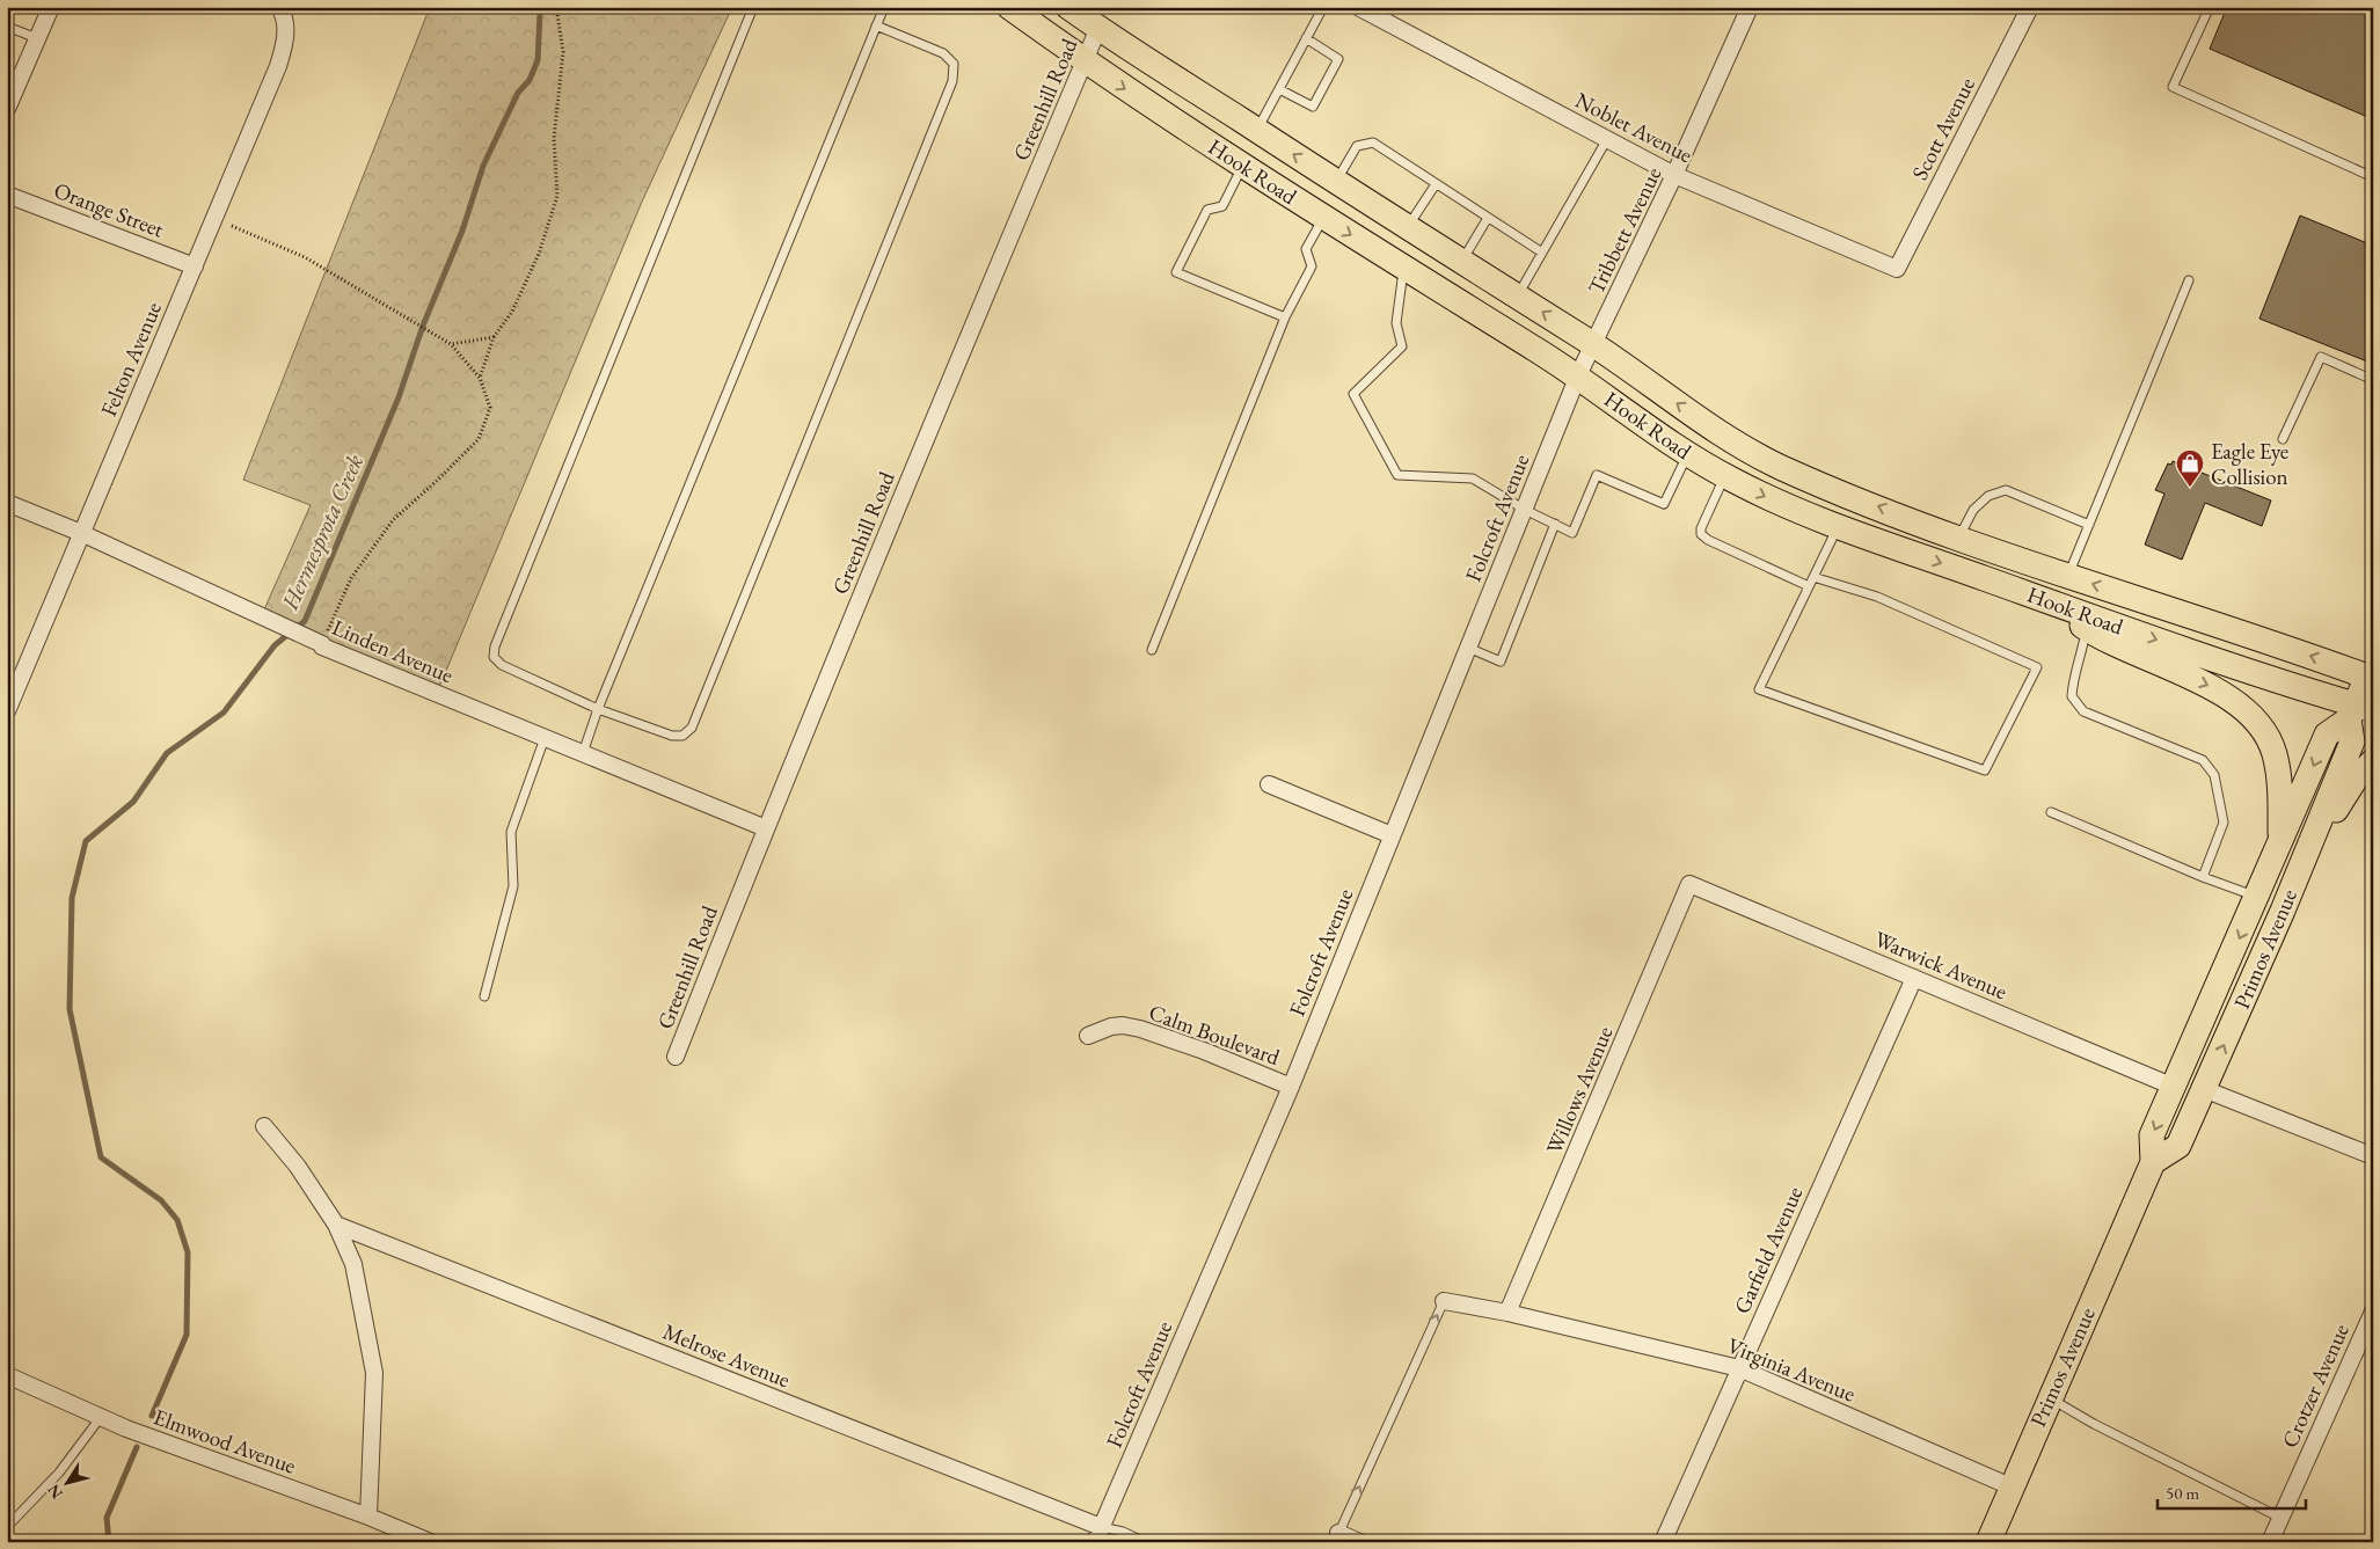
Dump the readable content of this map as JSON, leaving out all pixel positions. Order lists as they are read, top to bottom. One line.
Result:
{"streets":{"main road":["Hook Road","Primos Avenue"],"street":["Greenhill Road","Noblet Avenue","Scott Avenue","Orange Street","Tribbett Avenue","Felton Avenue","Folcroft Avenue","Linden Avenue","Warwick Avenue","Calm Boulevard","Willows Avenue","Garfield Avenue","Melrose Avenue","Virginia Avenue","Crotzer Avenue","Elmwood Avenue"]},"crossings":[["Greenhill Road","Hook Road"],["Greenhill Road","Linden Avenue"],["Noblet Avenue","Scott Avenue"],["Noblet Avenue","Tribbett Avenue"],["Hook Road","Tribbett Avenue"],["Hook Road","Folcroft Avenue"],["Hook Road","Primos Avenue"],["Orange Street","Felton Avenue"],["Tribbett Avenue","Folcroft Avenue"],["Felton Avenue","Linden Avenue"],["Folcroft Avenue","Calm Boulevard"],["Folcroft Avenue","Melrose Avenue"],["Primos Avenue","Warwick Avenue"],["Primos Avenue","Virginia Avenue"],["Warwick Avenue","Willows Avenue"],["Warwick Avenue","Garfield Avenue"],["Willows Avenue","Virginia Avenue"],["Garfield Avenue","Virginia Avenue"]],"water":["Hermesprota Creek"],"places":{"shop":["Eagle Eye Collision"]},"scale_bar":"50 m","north":"bottom left"}
